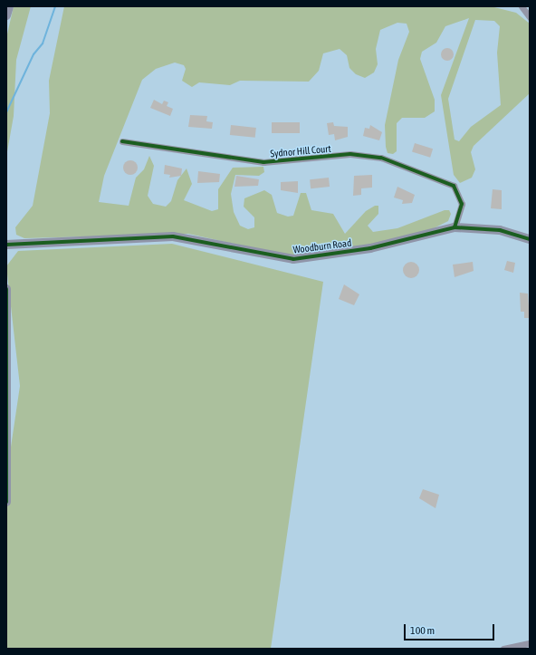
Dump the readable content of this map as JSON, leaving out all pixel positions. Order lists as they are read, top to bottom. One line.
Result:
{"streets":{"street":["Sydnor Hill Court","Woodburn Road"]},"crossings":[["Sydnor Hill Court","Woodburn Road"]],"scale_bar":"100 m"}
